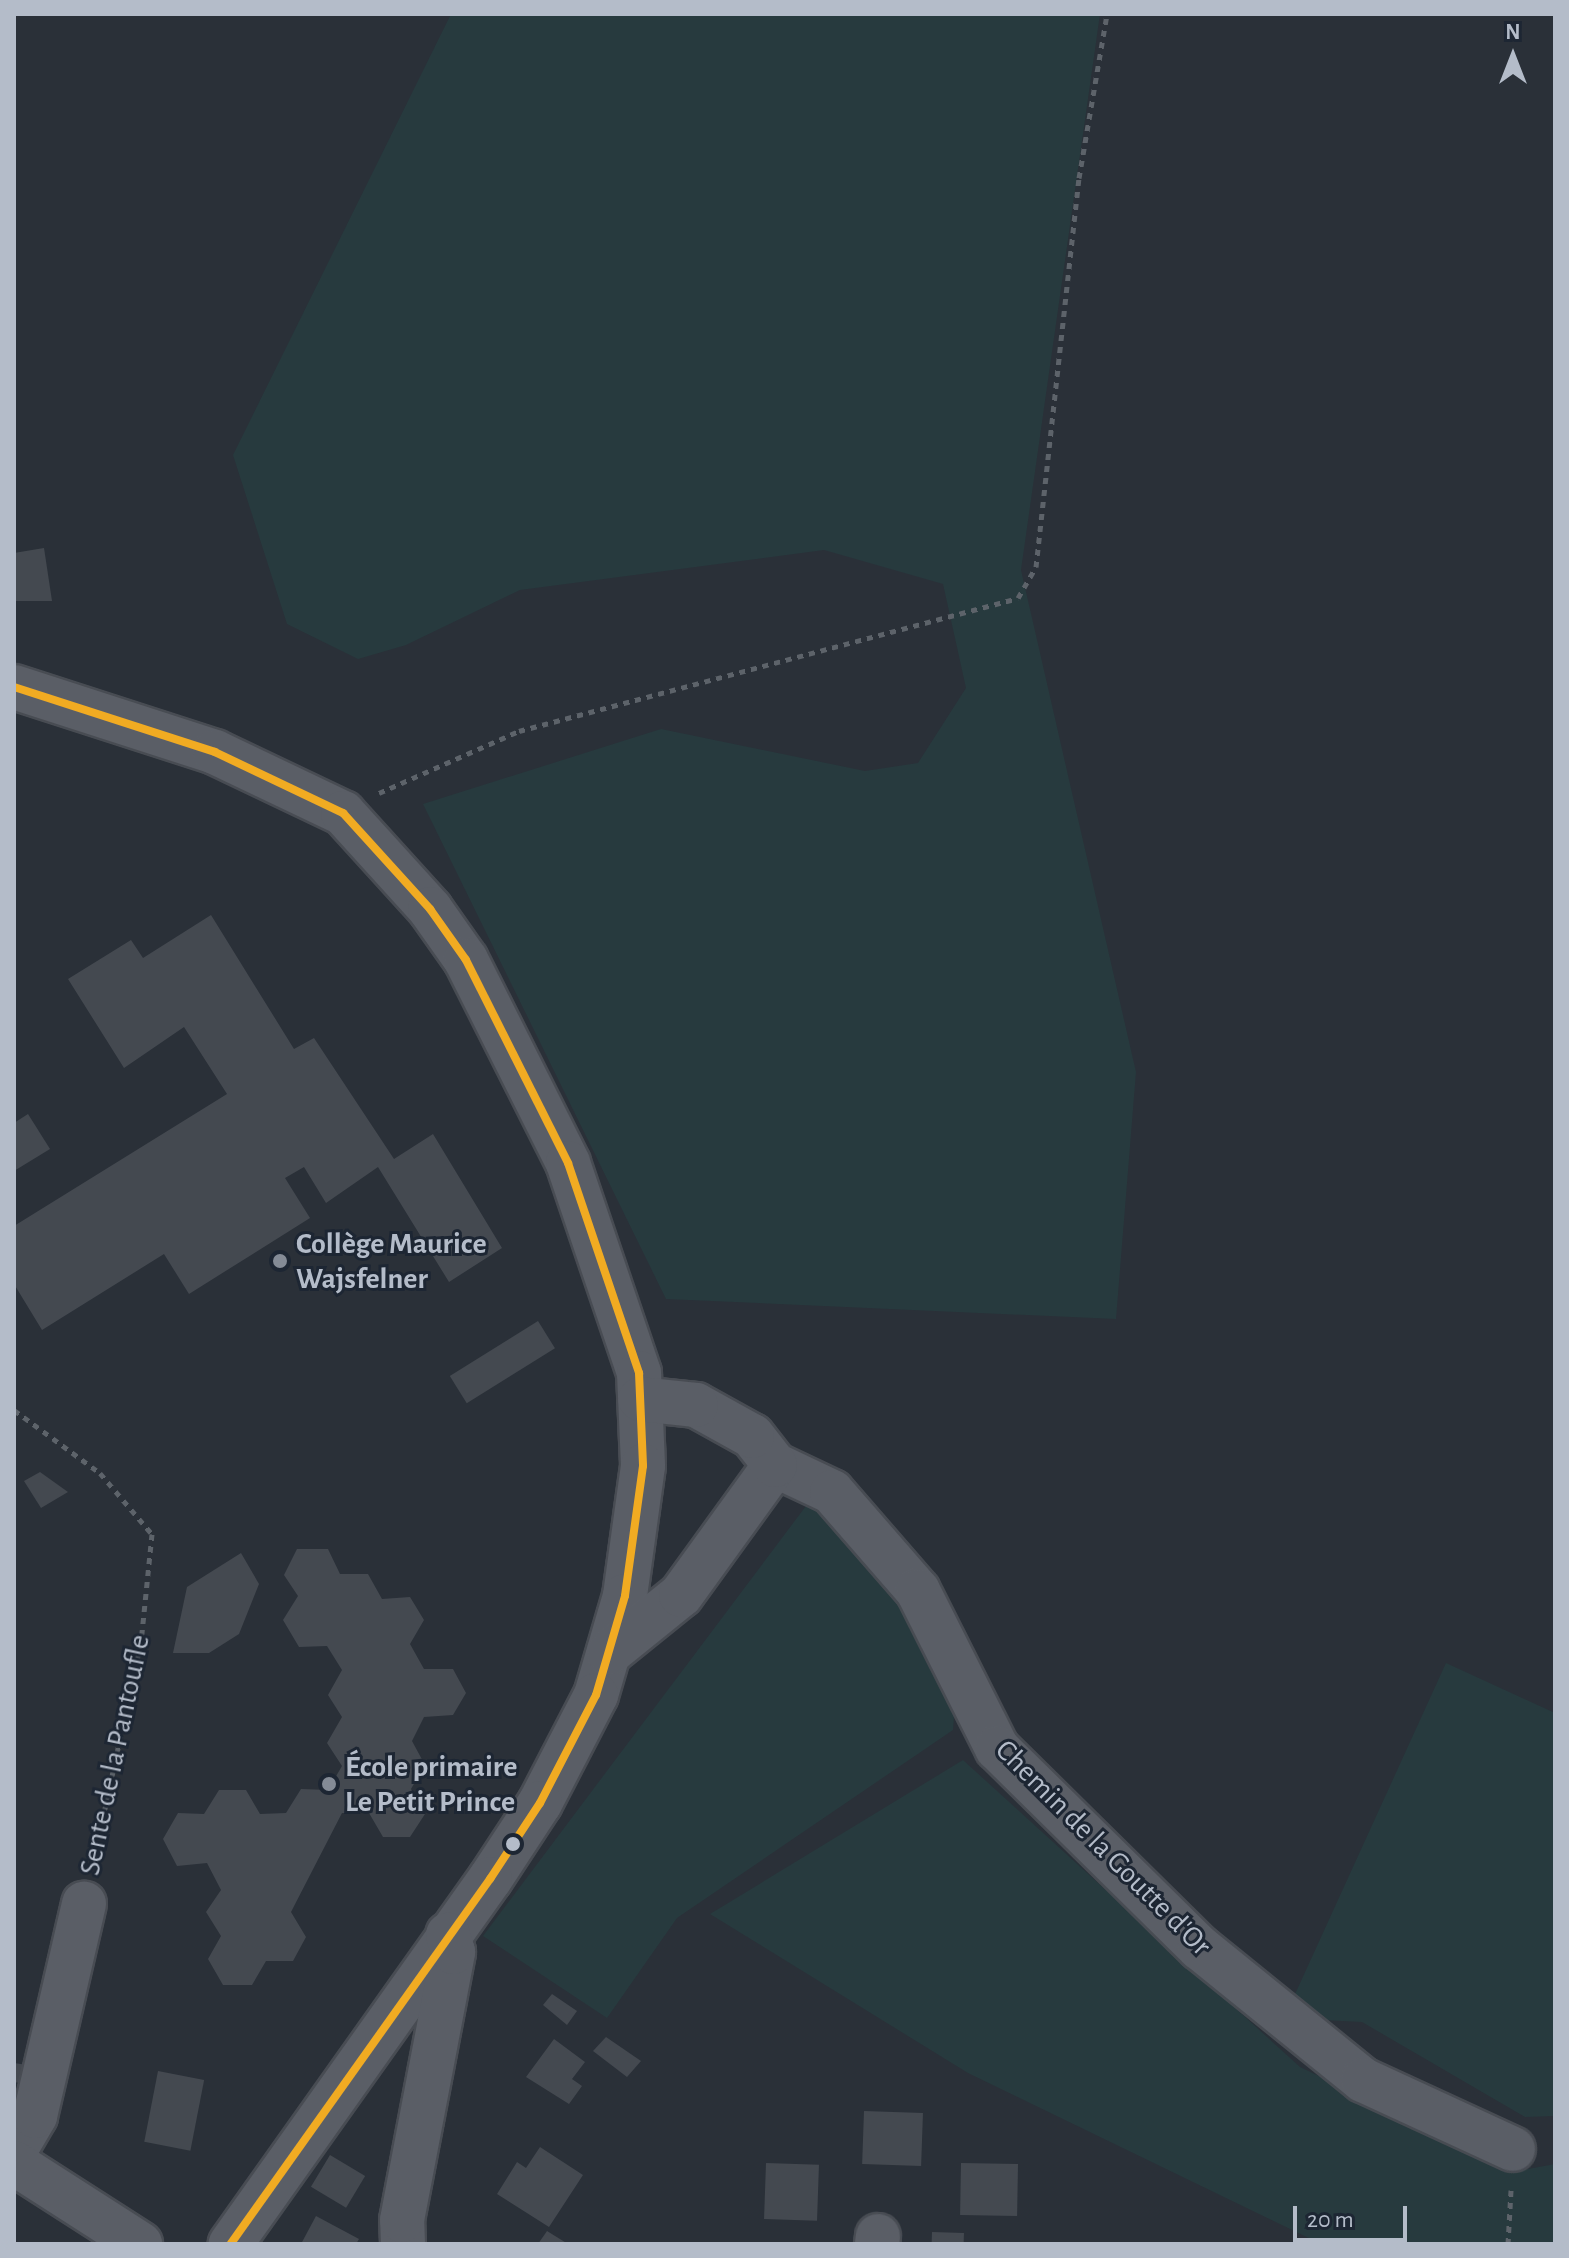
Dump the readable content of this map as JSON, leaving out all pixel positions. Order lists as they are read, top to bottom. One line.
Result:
{"streets":{"street":["Sente de la Pantoufle","Chemin de la Goutte d'Or"]},"places":["Collège Maurice Wajsfelner","École primaire Le Petit Prince"],"scale_bar":"20 m","north":"top"}
